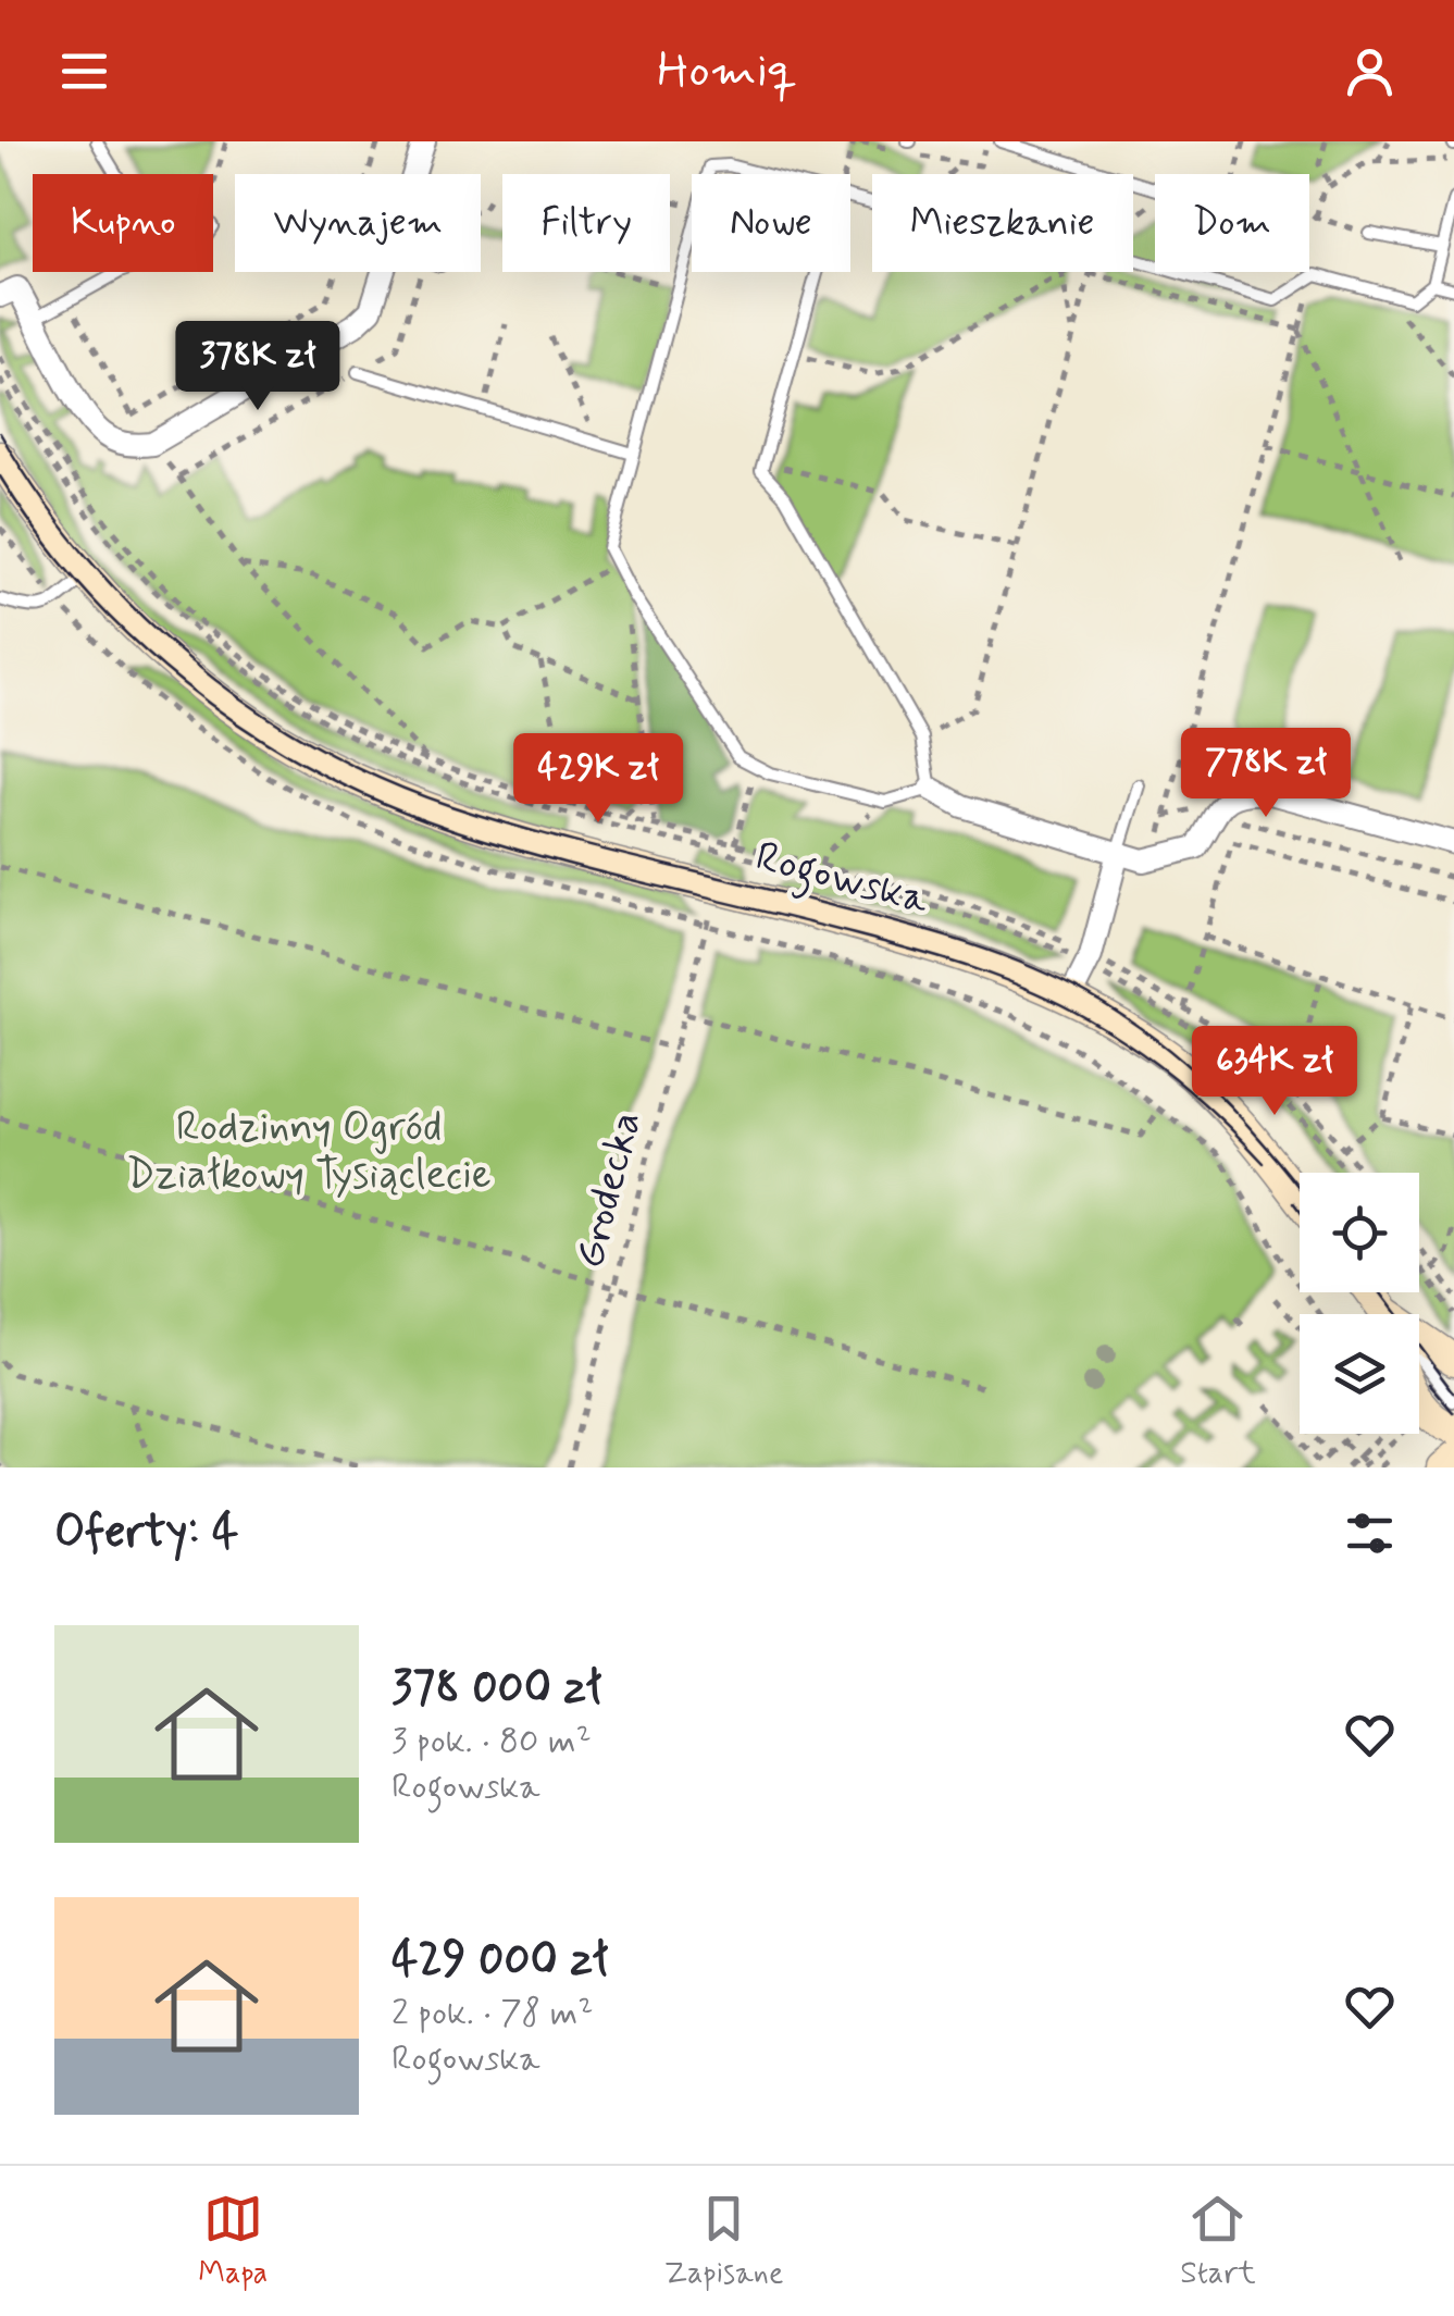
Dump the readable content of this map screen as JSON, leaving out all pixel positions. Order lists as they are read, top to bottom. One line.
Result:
{"streets":{"street":["Rogowska"],"path":["Grodecka"]},"parks":["Rodzinny Ogród Działkowy Tysiąclecie"],"page":{"header":"Homiq","chip":["Kupno","Wynajem","Filtry","Nowe","Mieszkanie","Dom"],"price":["378K zł","778K zł","429K zł","634K zł"],"heading":"Oferty: 4","list":[{"name":"378 000 zł","note":"3 pok. · 80 m² · Rogowska"},{"name":"429 000 zł","note":"2 pok. · 78 m² · Rogowska"}],"tabs":["Mapa","Zapisane","Start"]}}
